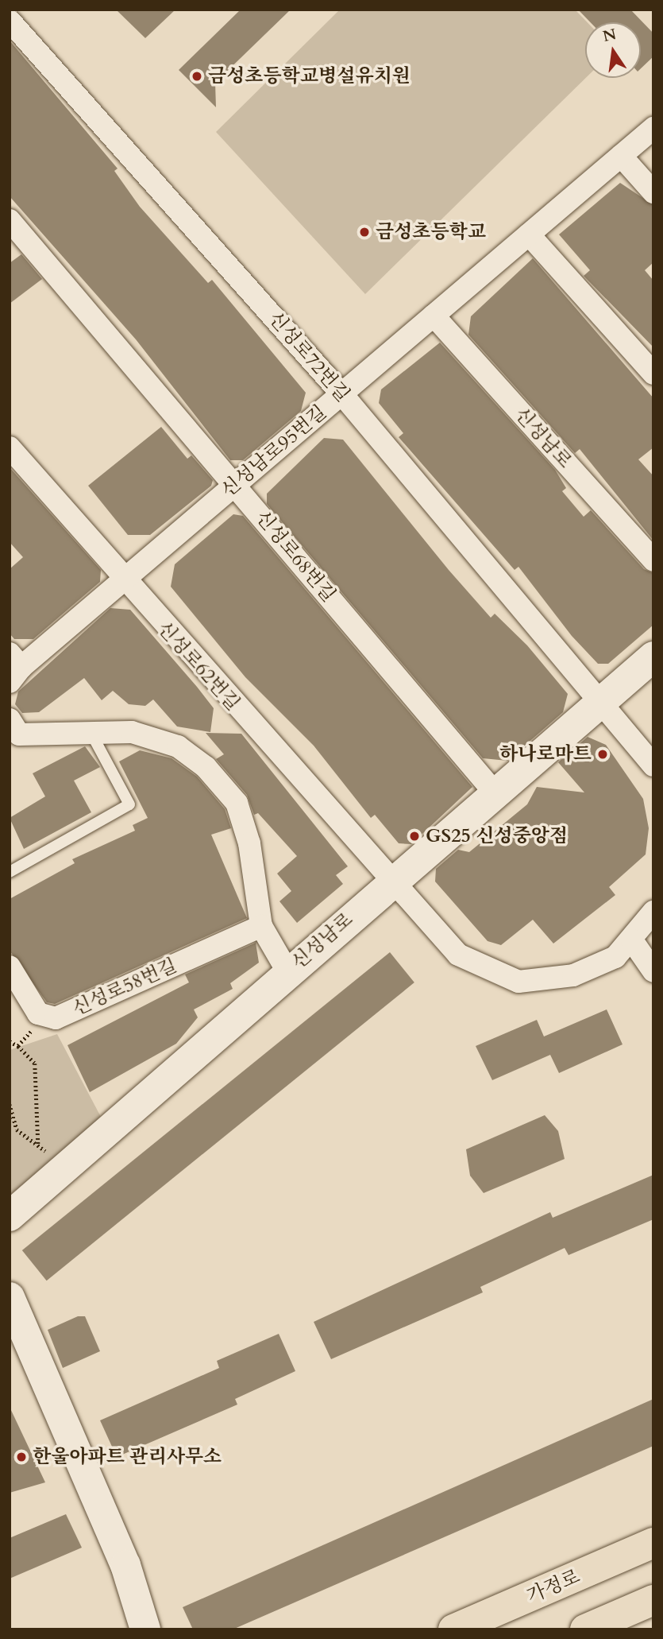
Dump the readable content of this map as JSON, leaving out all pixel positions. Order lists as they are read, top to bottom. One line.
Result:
{"streets":{"main road":["가정로"],"street":["신성로72번길","신성남로","신성남로95번길","신성로68번길","신성로62번길","신성로58번길"]},"crossings":[["신성로72번길","신성남로"],["신성로72번길","신성남로95번길"],["신성남로","신성남로95번길"],["신성남로","신성로68번길"],["신성남로","신성로62번길"],["신성남로95번길","신성로68번길"],["신성남로95번길","신성로62번길"]],"places":["금성초등학교병설유치원","금성초등학교","하나로마트","GS25 신성중앙점","한울아파트 관리사무소"],"north":"top"}
